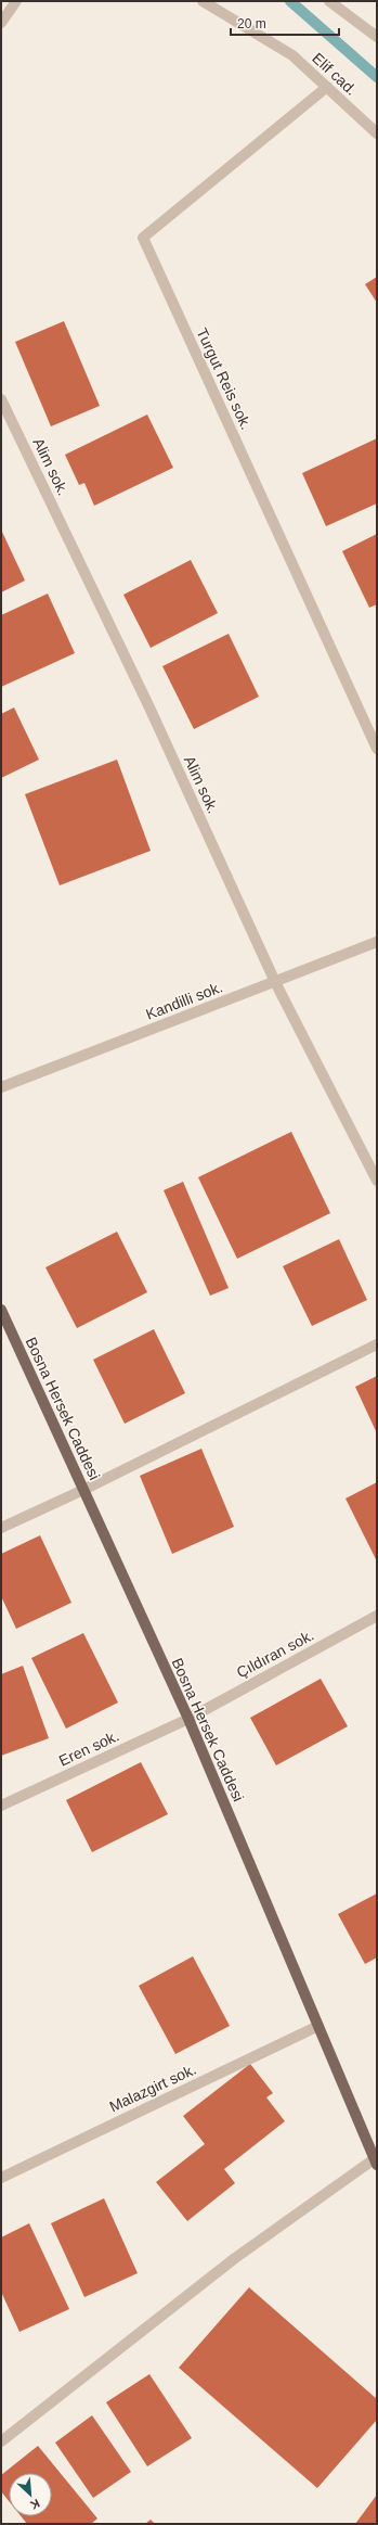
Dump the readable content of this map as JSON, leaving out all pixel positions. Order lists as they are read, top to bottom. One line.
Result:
{"streets":{"main road":["Bosna Hersek Caddesi"],"street":["Elif cad.","Turgut Reis sok.","Alim sok.","Kandilli sok.","Çıldıran sok.","Eren sok.","Malazgirt sok."]},"crossings":[["Elif cad.","Turgut Reis sok."],["Alim sok.","Kandilli sok."],["Bosna Hersek Caddesi","Çıldıran sok."],["Bosna Hersek Caddesi","Eren sok."],["Bosna Hersek Caddesi","Malazgirt sok."],["Çıldıran sok.","Eren sok."]],"scale_bar":"20 m","north":"bottom right"}
